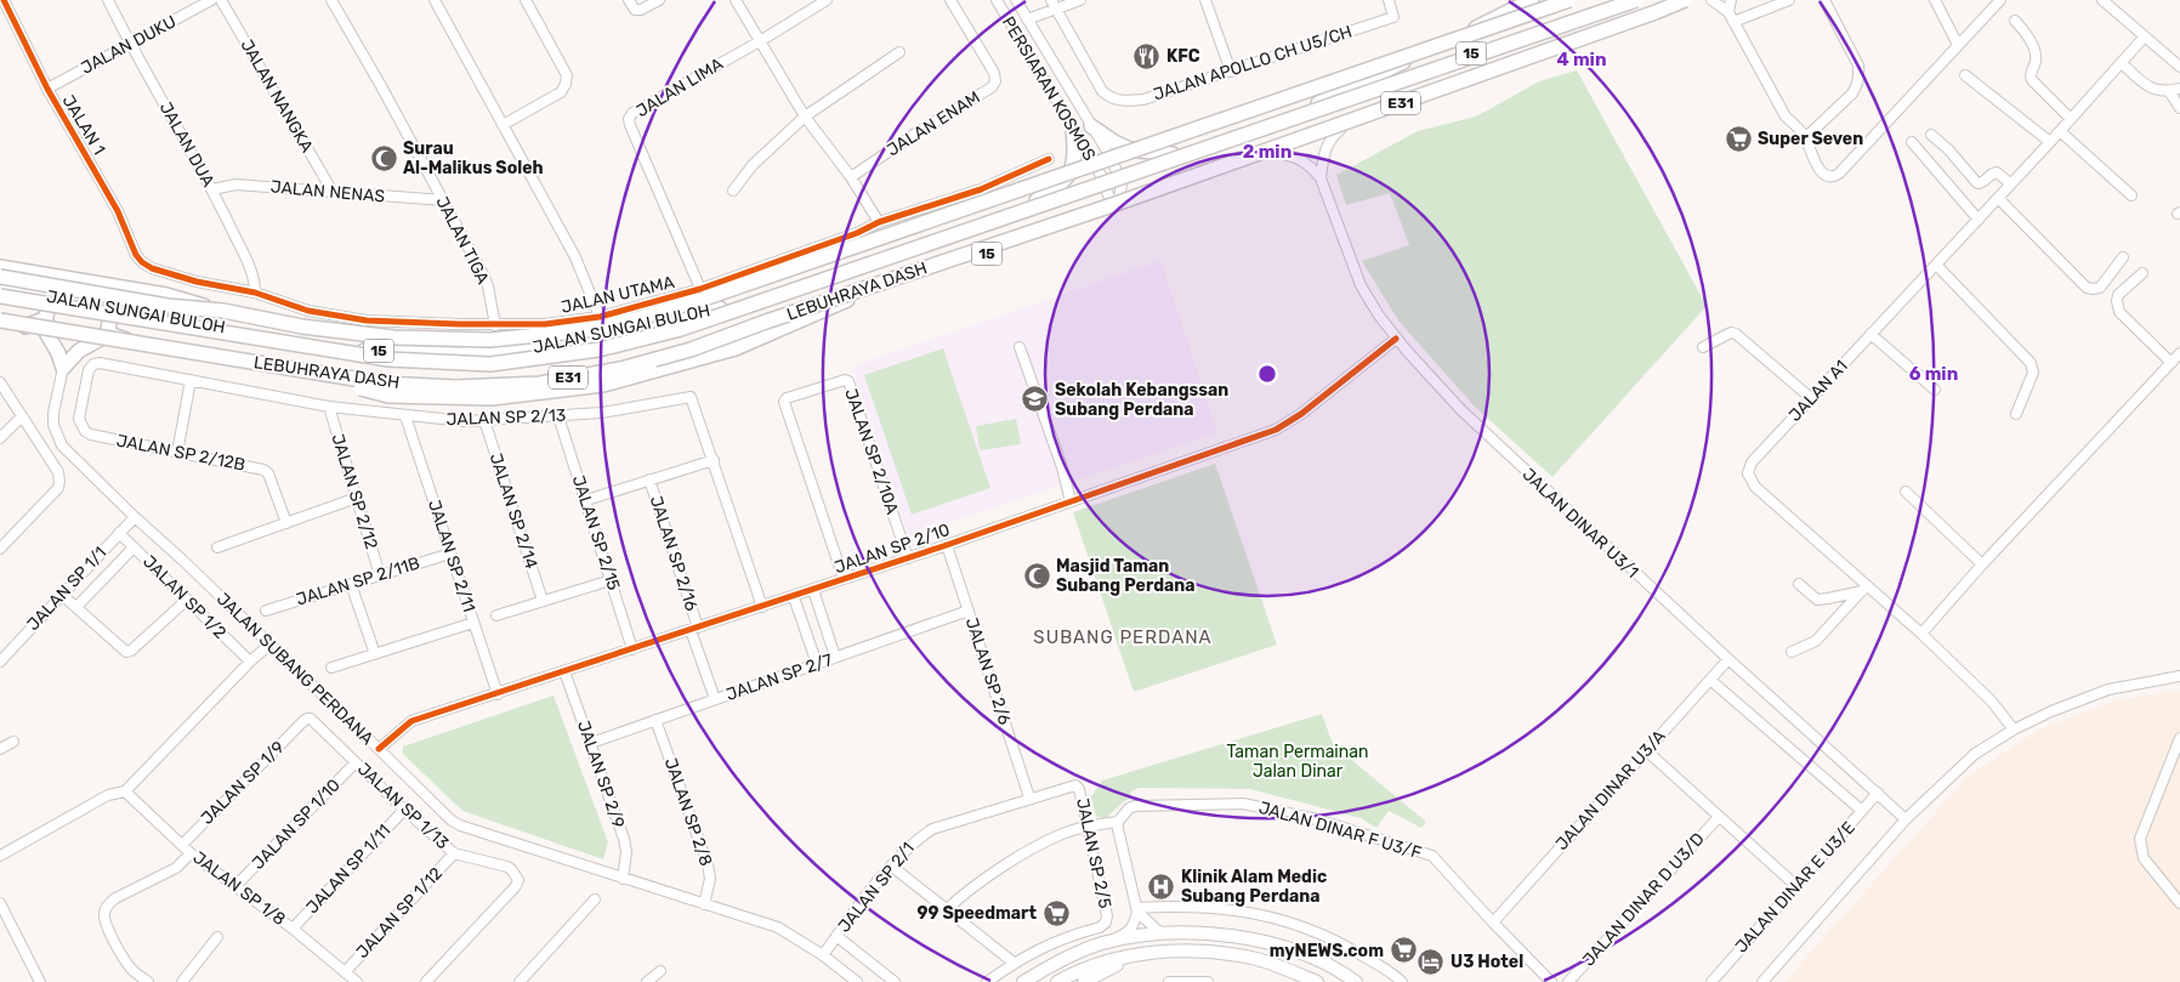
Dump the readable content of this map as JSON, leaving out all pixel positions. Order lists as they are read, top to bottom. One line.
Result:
{"streets":{"highway":["15","E31","LEBUHRAYA DASH","JALAN SUNGAI BULOH"],"street":["JALAN DUKU","JALAN APOLLO CH U5/CH","JALAN LIMA","PERSIARAN KOSMOS","JALAN NANGKA","JALAN ENAM","JALAN 1","JALAN DUA","JALAN NENAS","JALAN TIGA","JALAN UTAMA","JALAN A1","JALAN SP 2/13","JALAN SP 2/10A","JALAN SP 2/12B","JALAN SP 2/12","JALAN SP 2/14","JALAN DINAR U3/1","JALAN SP 2/15","JALAN SP 2/10","JALAN SP 2/16","JALAN SP 2/11","JALAN SP 2/11B","JALAN SP 1/1","JALAN SP 1/2","JALAN SUBANG PERDANA","JALAN SP 2/6","JALAN SP 2/7","JALAN SP 2/9","JALAN SP 1/9","JALAN DINAR U3/A","JALAN SP 1/13","JALAN SP 2/8","JALAN SP 1/10","JALAN DINAR F U3/F","JALAN SP 2/5","JALAN SP 1/11","JALAN SP 2/1","JALAN DINAR E U3/E","JALAN SP 1/8","JALAN DINAR D U3/D","JALAN SP 1/12"]},"crossings":[["JALAN DUKU","JALAN 1"],["JALAN DUKU","JALAN DUA"],["JALAN LIMA","JALAN UTAMA"],["PERSIARAN KOSMOS","JALAN SUNGAI BULOH"],["JALAN NANGKA","JALAN NENAS"],["JALAN 1","JALAN UTAMA"],["JALAN DUA","JALAN NENAS"],["JALAN DUA","JALAN UTAMA"],["JALAN NENAS","JALAN TIGA"],["JALAN TIGA","JALAN UTAMA"],["LEBUHRAYA DASH","JALAN SUNGAI BULOH"],["JALAN SP 2/13","JALAN SP 2/12B"],["JALAN SP 2/13","JALAN SP 2/12"],["JALAN SP 2/13","JALAN SP 2/14"],["JALAN SP 2/13","JALAN SP 2/15"],["JALAN SP 2/13","JALAN SP 2/10"],["JALAN SP 2/13","JALAN SP 2/11"],["JALAN SP 2/10A","JALAN SP 2/10"],["JALAN SP 2/12","JALAN SP 2/11B"],["JALAN DINAR U3/1","JALAN SP 2/10"],["JALAN DINAR U3/1","JALAN DINAR U3/A"],["JALAN DINAR U3/1","JALAN DINAR E U3/E"],["JALAN SP 2/15","JALAN SP 2/10"],["JALAN SP 2/10","JALAN SP 2/16"],["JALAN SP 2/10","JALAN SP 2/11"],["JALAN SP 2/10","JALAN SUBANG PERDANA"],["JALAN SP 2/10","JALAN SP 2/6"],["JALAN SP 2/10","JALAN SP 2/9"],["JALAN SP 2/16","JALAN SP 2/7"],["JALAN SP 2/11","JALAN SP 2/11B"],["JALAN SP 1/1","JALAN SP 1/2"],["JALAN SP 1/1","JALAN SUBANG PERDANA"],["JALAN SUBANG PERDANA","JALAN SP 2/9"],["JALAN SUBANG PERDANA","JALAN SP 2/8"],["JALAN SUBANG PERDANA","JALAN SP 2/1"],["JALAN SP 2/6","JALAN SP 2/7"],["JALAN SP 2/6","JALAN SP 2/1"],["JALAN SP 2/7","JALAN SP 2/9"],["JALAN SP 2/7","JALAN SP 2/8"],["JALAN SP 1/9","JALAN SP 1/13"],["JALAN SP 1/9","JALAN SP 1/8"],["JALAN DINAR U3/A","JALAN DINAR F U3/F"],["JALAN SP 1/13","JALAN SP 1/10"],["JALAN SP 1/13","JALAN SP 1/11"],["JALAN SP 1/13","JALAN SP 1/12"],["JALAN SP 1/10","JALAN SP 1/8"],["JALAN SP 2/5","JALAN SP 2/1"],["JALAN SP 1/11","JALAN SP 1/8"],["JALAN SP 1/8","JALAN SP 1/12"]],"districts":["SUBANG PERDANA"],"parks":["Taman Permainan Jalan Dinar"],"places":{"restaurant":["KFC"],"supermarket":["Super Seven","99 Speedmart","myNEWS.com"],"mosque":["Surau Al-Malikus Soleh","Masjid Taman Subang Perdana"],"school or university":["Sekolah Kebangssan Subang Perdana"],"hospital":["Klinik Alam Medic Subang Perdana"],"hotel":["U3 Hotel"]},"rings":["4 min","2 min","6 min"]}
